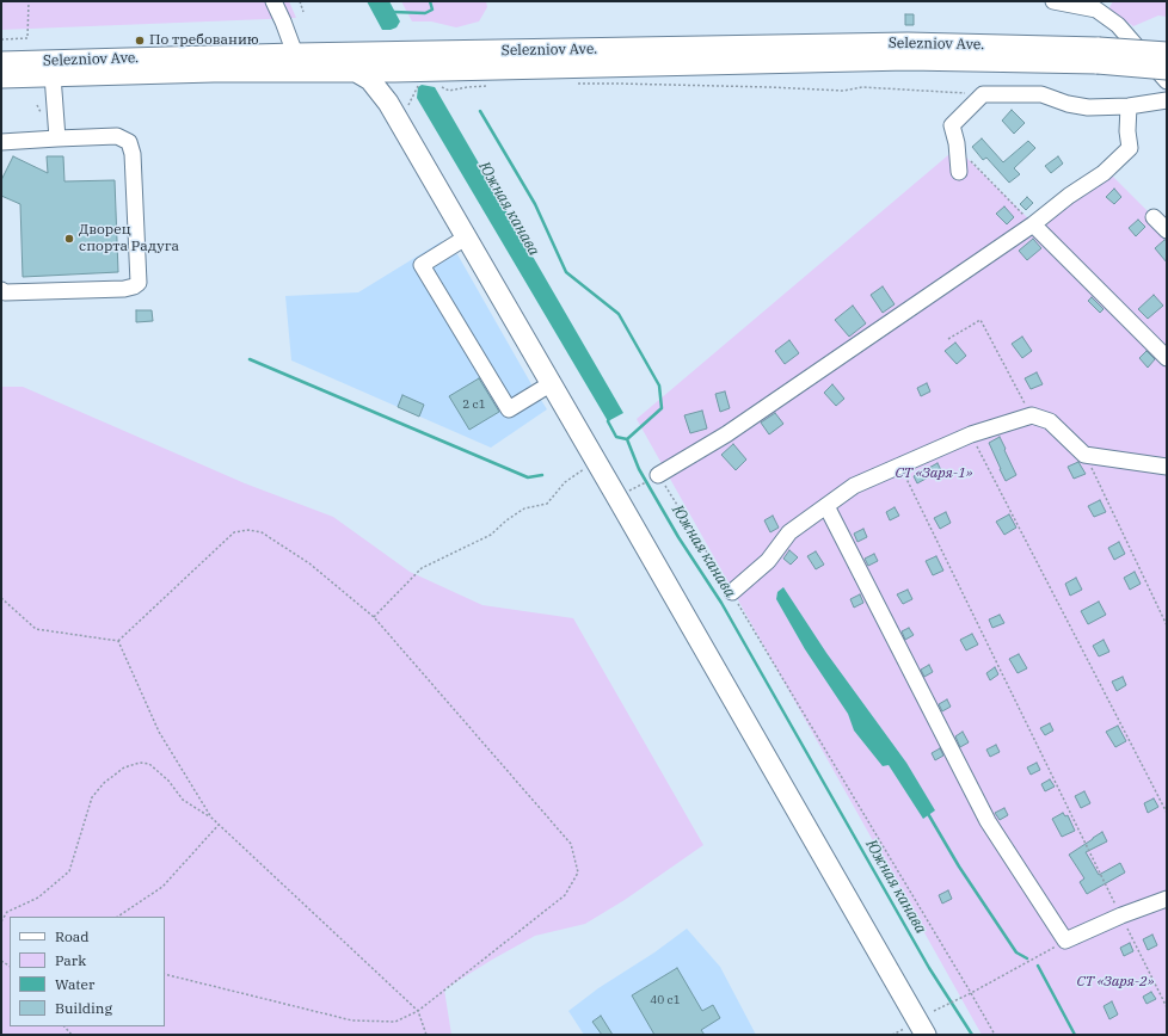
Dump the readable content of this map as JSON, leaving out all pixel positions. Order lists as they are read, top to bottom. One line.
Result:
{"streets":{"main road":["Selezniov Ave."]},"water":["Южная канава"],"parks":["СТ «Заря-1»","СТ «Заря-2»"],"places":["По требованию","Дворец спорта Радуга"],"house_numbers":["2 с1","40 с1"],"legend":["Road","Park","Water","Building"]}
